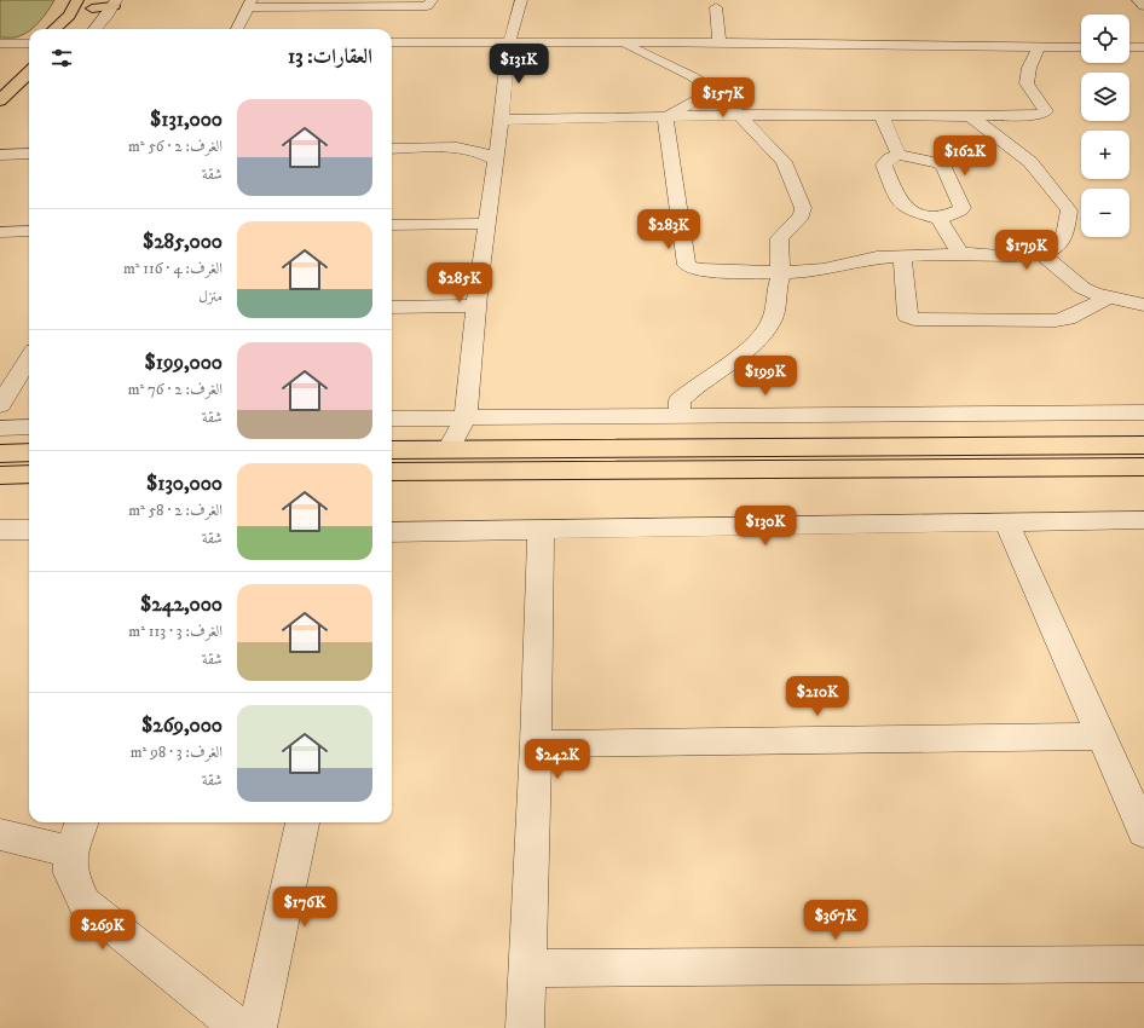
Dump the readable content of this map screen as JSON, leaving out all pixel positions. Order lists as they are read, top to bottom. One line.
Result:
{"page":{"map_buttons":["+","−"],"heading":"العقارات: 13","price":["$131K","$157K","$162K","$283K","$179K","$285K","$199K","$130K","$210K","$242K","$176K","$367K","$269K"],"list":[{"name":"$131,000","note":"الغرف: 2 · 56 m² · شقة"},{"name":"$285,000","note":"الغرف: 4 · 116 m² · منزل"},{"name":"$199,000","note":"الغرف: 2 · 76 m² · شقة"},{"name":"$130,000","note":"الغرف: 2 · 58 m² · شقة"},{"name":"$242,000","note":"الغرف: 3 · 113 m² · شقة"},{"name":"$269,000","note":"الغرف: 3 · 98 m² · شقة"}]}}
